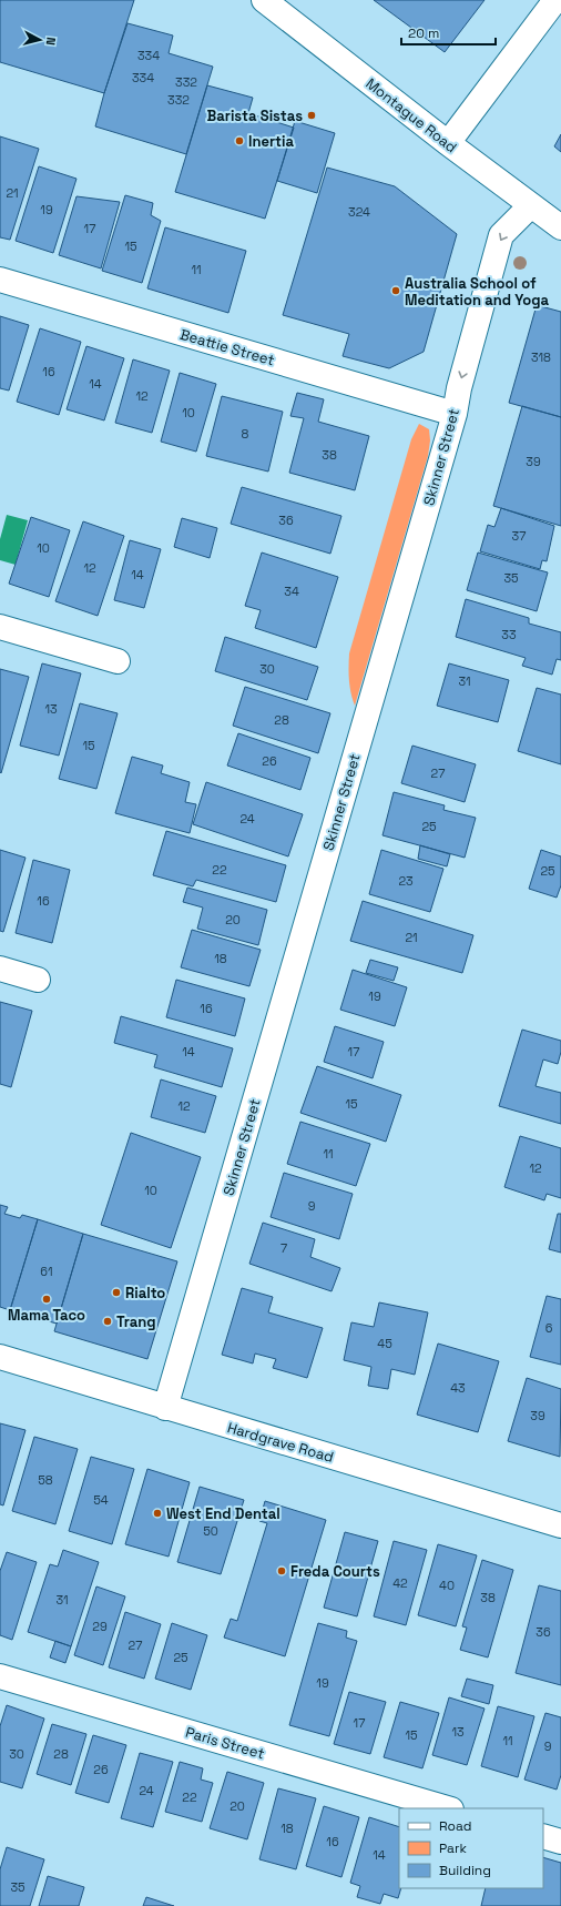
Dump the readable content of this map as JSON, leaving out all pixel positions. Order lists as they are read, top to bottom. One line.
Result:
{"streets":{"street":["Montague Road","Beattie Street","Skinner Street","Hardgrave Road","Paris Street"]},"crossings":[["Montague Road","Skinner Street"],["Beattie Street","Skinner Street"],["Skinner Street","Hardgrave Road"]],"places":["Barista Sistas","Inertia","Australia School of Meditation and Yoga","Rialto","Mama Taco","Trang","West End Dental","Freda Courts"],"house_numbers":["334","334","332","332","21","19","324","17","15","11","318","16","14","12","10","8","38","39","36","37","10","12","14","35","34","33","30","31","13","28","15","26","27","24","25","22","25","23","16","20","21","18","19","16","14","17","15","12","11","12","10","9","7","61","6","45","43","39","58","54","50","42","40","38","31","29","36","27","25","19","17","13","15","11","9","30","28","26","24","22","20","18","16","14","35"],"legend":["Road","Park","Building"],"scale_bar":"20 m","north":"right"}
